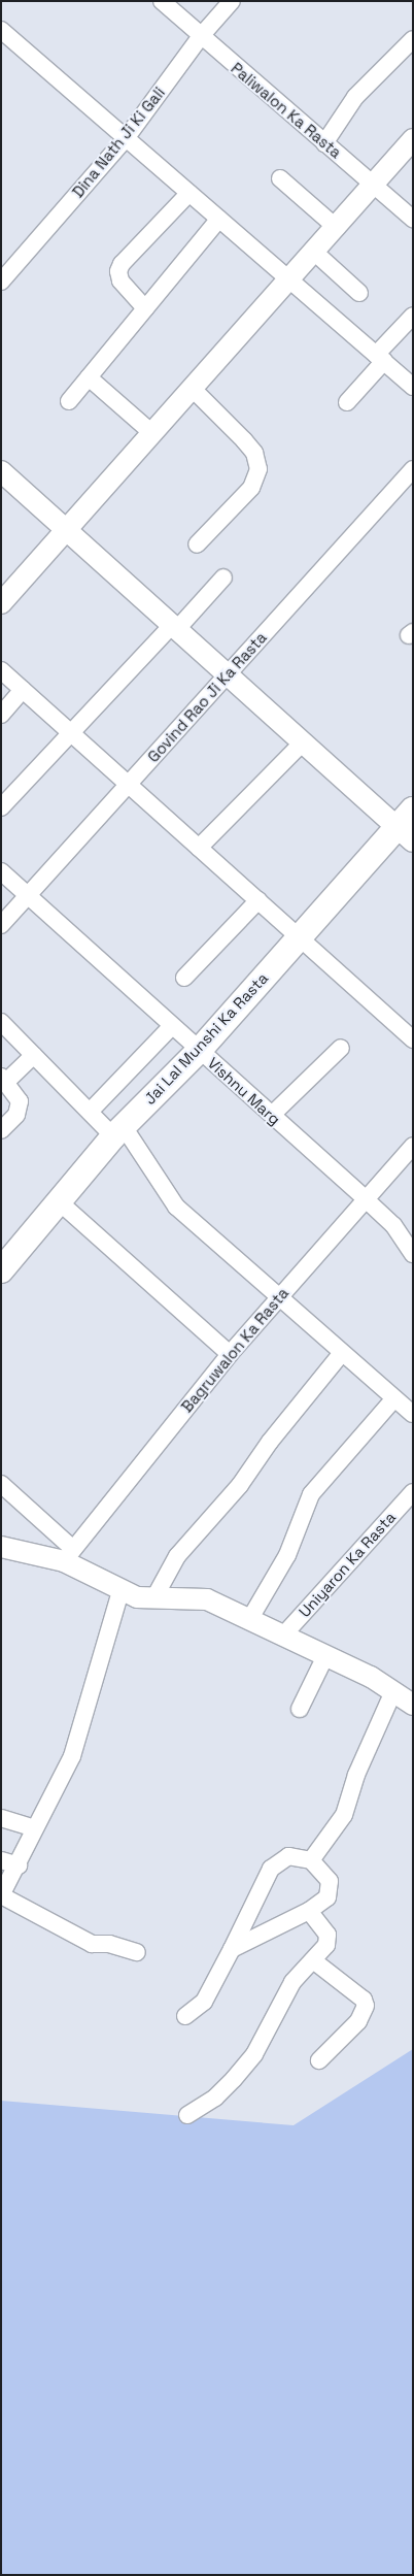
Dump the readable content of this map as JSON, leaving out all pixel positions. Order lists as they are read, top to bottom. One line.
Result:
{"streets":{"main road":["Jai Lal Munshi Ka Rasta"],"street":["Paliwalon Ka Rasta","Dina Nath Ji Ki Gali","Govind Rao Ji Ka Rasta","Vishnu Marg","Bagruwalon Ka Rasta","Uniyaron Ka Rasta"]},"crossings":[["Paliwalon Ka Rasta","Dina Nath Ji Ki Gali"],["Govind Rao Ji Ka Rasta","Vishnu Marg"],["Jai Lal Munshi Ka Rasta","Vishnu Marg"],["Vishnu Marg","Bagruwalon Ka Rasta"]]}
